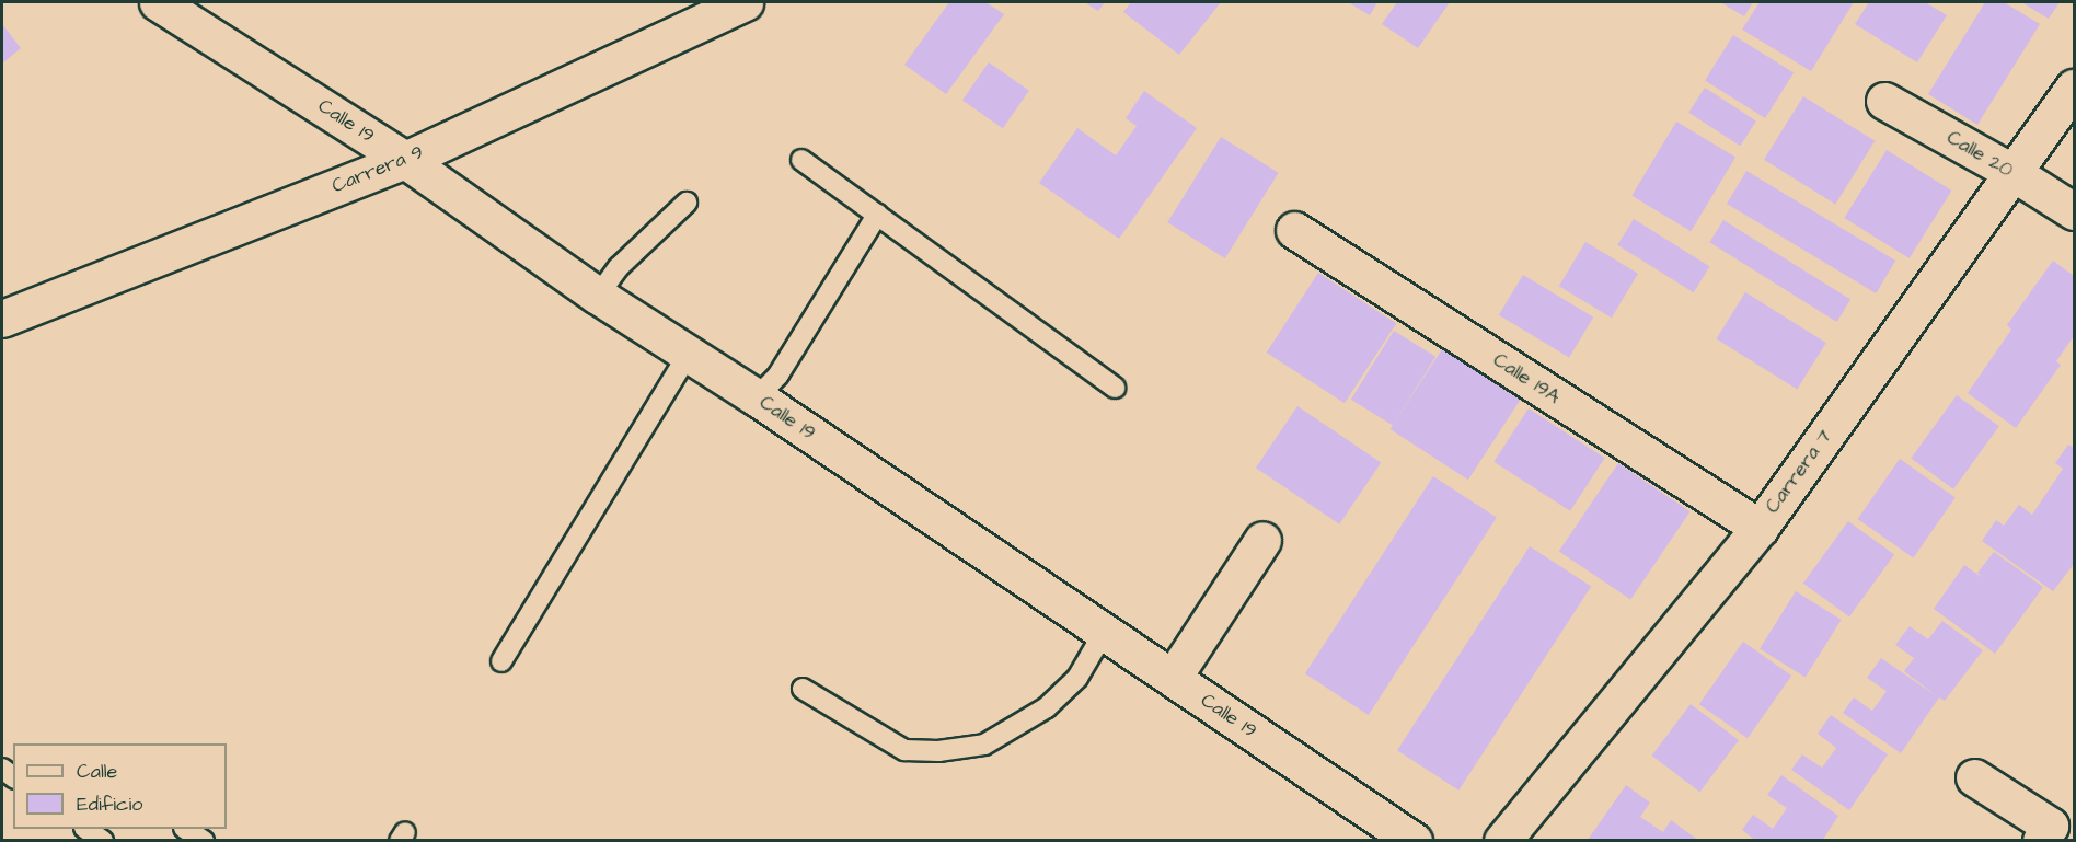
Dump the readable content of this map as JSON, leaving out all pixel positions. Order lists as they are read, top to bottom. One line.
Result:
{"streets":{"street":["Calle 19","Calle 20","Carrera 9","Calle 19A","Carrera 7"]},"crossings":[["Calle 19","Carrera 9"],["Calle 20","Carrera 7"],["Calle 19A","Carrera 7"]],"legend":["Calle","Edificio"]}
